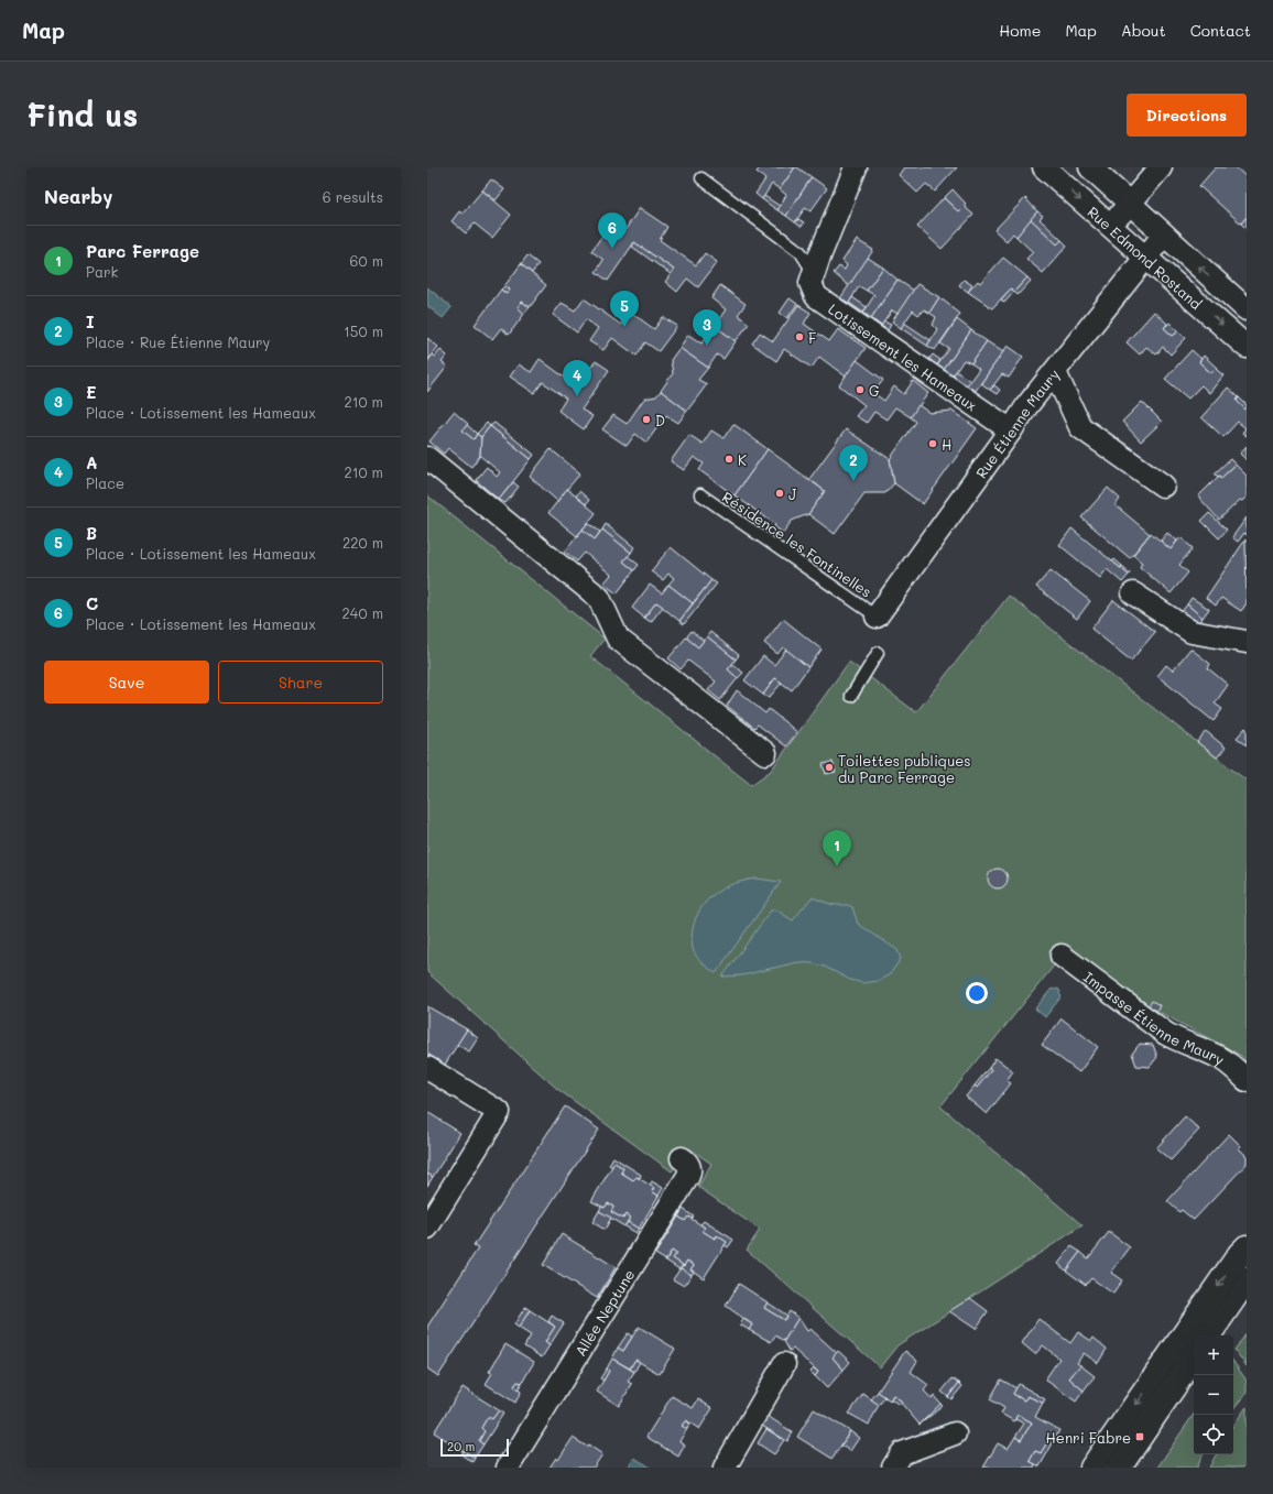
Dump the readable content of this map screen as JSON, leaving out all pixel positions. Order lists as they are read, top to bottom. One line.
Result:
{"streets":{"street":["Rue Edmond Rostand","Lotissement les Hameaux","Rue Étienne Maury","Impasse Étienne Maury","Allée Neptune"],"lane":["Résidence les Fontinelles"]},"crossings":[["Rue Edmond Rostand","Rue Étienne Maury"],["Lotissement les Hameaux","Rue Étienne Maury"],["Rue Étienne Maury","Résidence les Fontinelles"]],"places":{"other":["F","G","D","H","K","J","Toilettes publiques du Parc Ferrage"],"transit":["Henri Fabre"]},"scale_bar":"20 m","page":{"header":"Map","nav":["Home","Map","About","Contact"],"buttons":["Directions",["Save","Share"]],"title":"Find us","heading":["Nearby","6 results"],"pins":["6","5","3","4","2","1"],"list":[{"mark":"1","name":"Parc Ferrage","note":"Park","value":"60 m"},{"mark":"2","name":"I","note":"Place · Rue Étienne Maury","value":"150 m"},{"mark":"3","name":"E","note":"Place · Lotissement les Hameaux","value":"210 m"},{"mark":"4","name":"A","note":"Place","value":"210 m"},{"mark":"5","name":"B","note":"Place · Lotissement les Hameaux","value":"220 m"},{"mark":"6","name":"C","note":"Place · Lotissement les Hameaux","value":"240 m"}],"map_buttons":["+","−"],"scale":"20 m"}}
